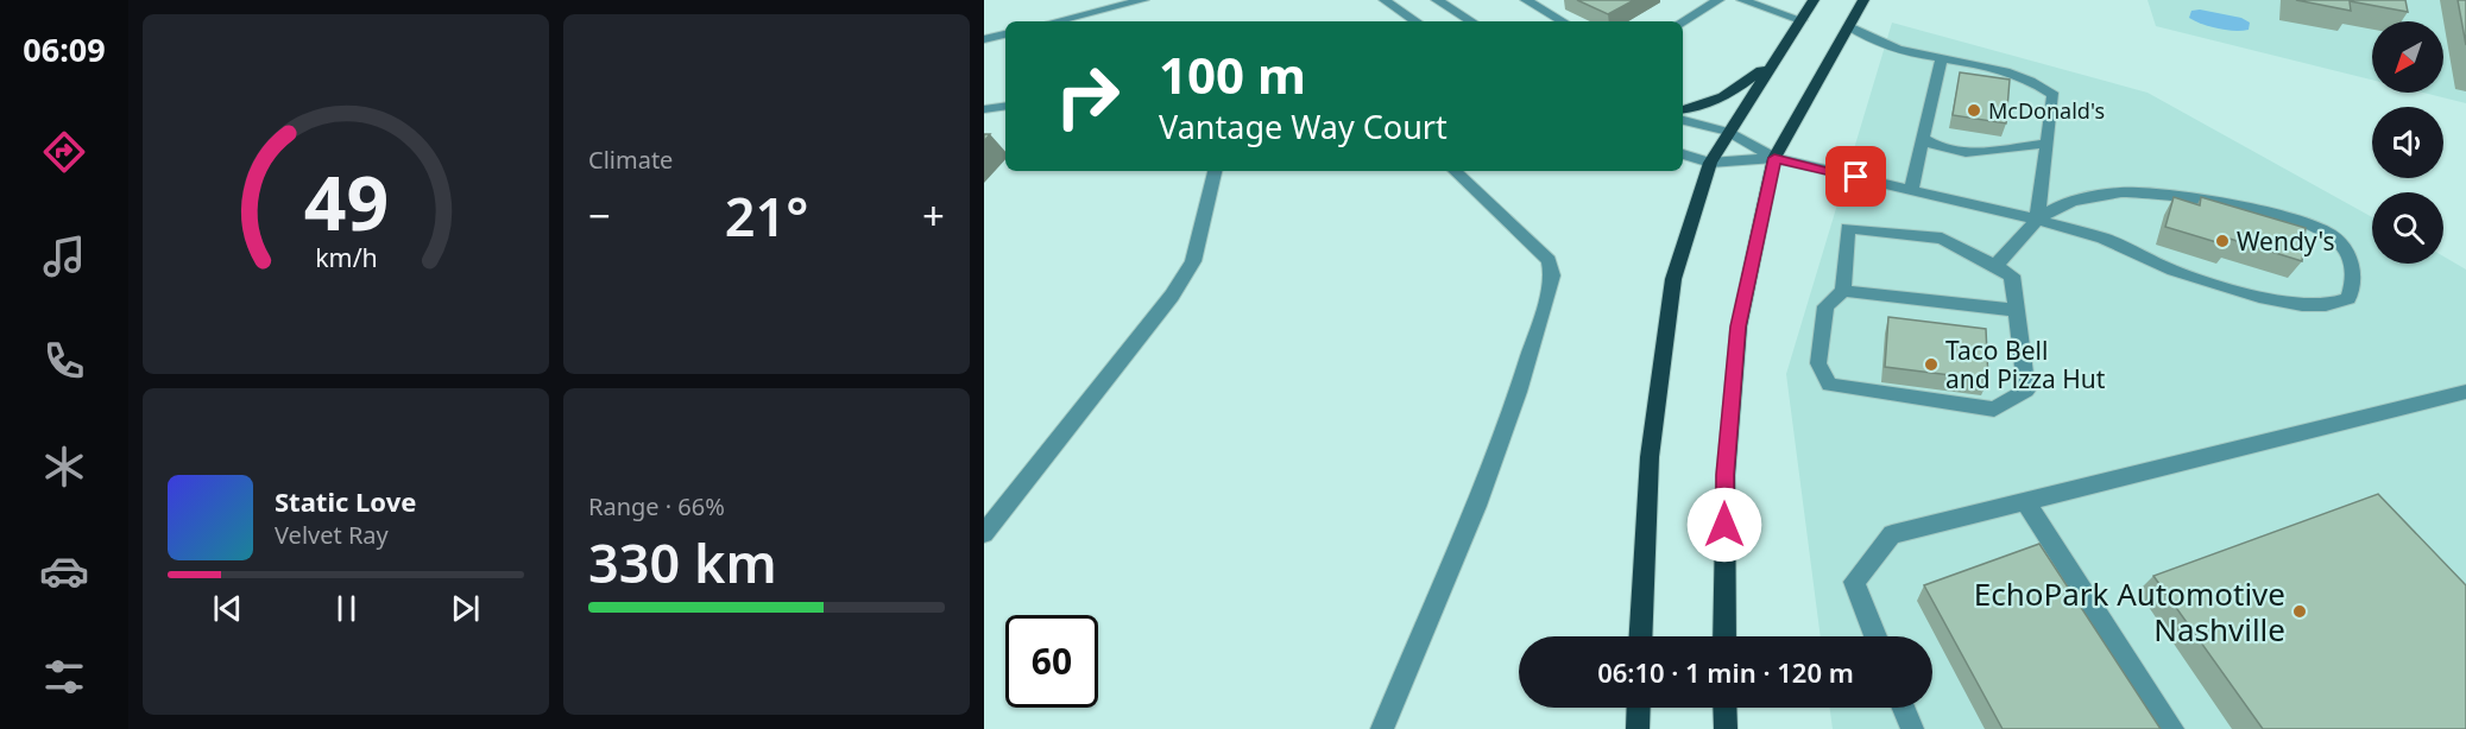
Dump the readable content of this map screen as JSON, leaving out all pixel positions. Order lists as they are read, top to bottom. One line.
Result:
{"places":["McDonald's","Wendy's","Taco Bell and Pizza Hut","EchoPark Automotive Nashville"],"north":"bottom left","page":{"tabs":"06:09","tile":["Climate",["Range · 66%","330 km"]],"turn":["100 m","Vantage Way Court"],"heat":["−","21°","+"],"song":["Static Love","Velvet Ray"],"limit":"60","trip":"06:10 · 1 min · 120 m","gauge":["49","km/h"]}}
